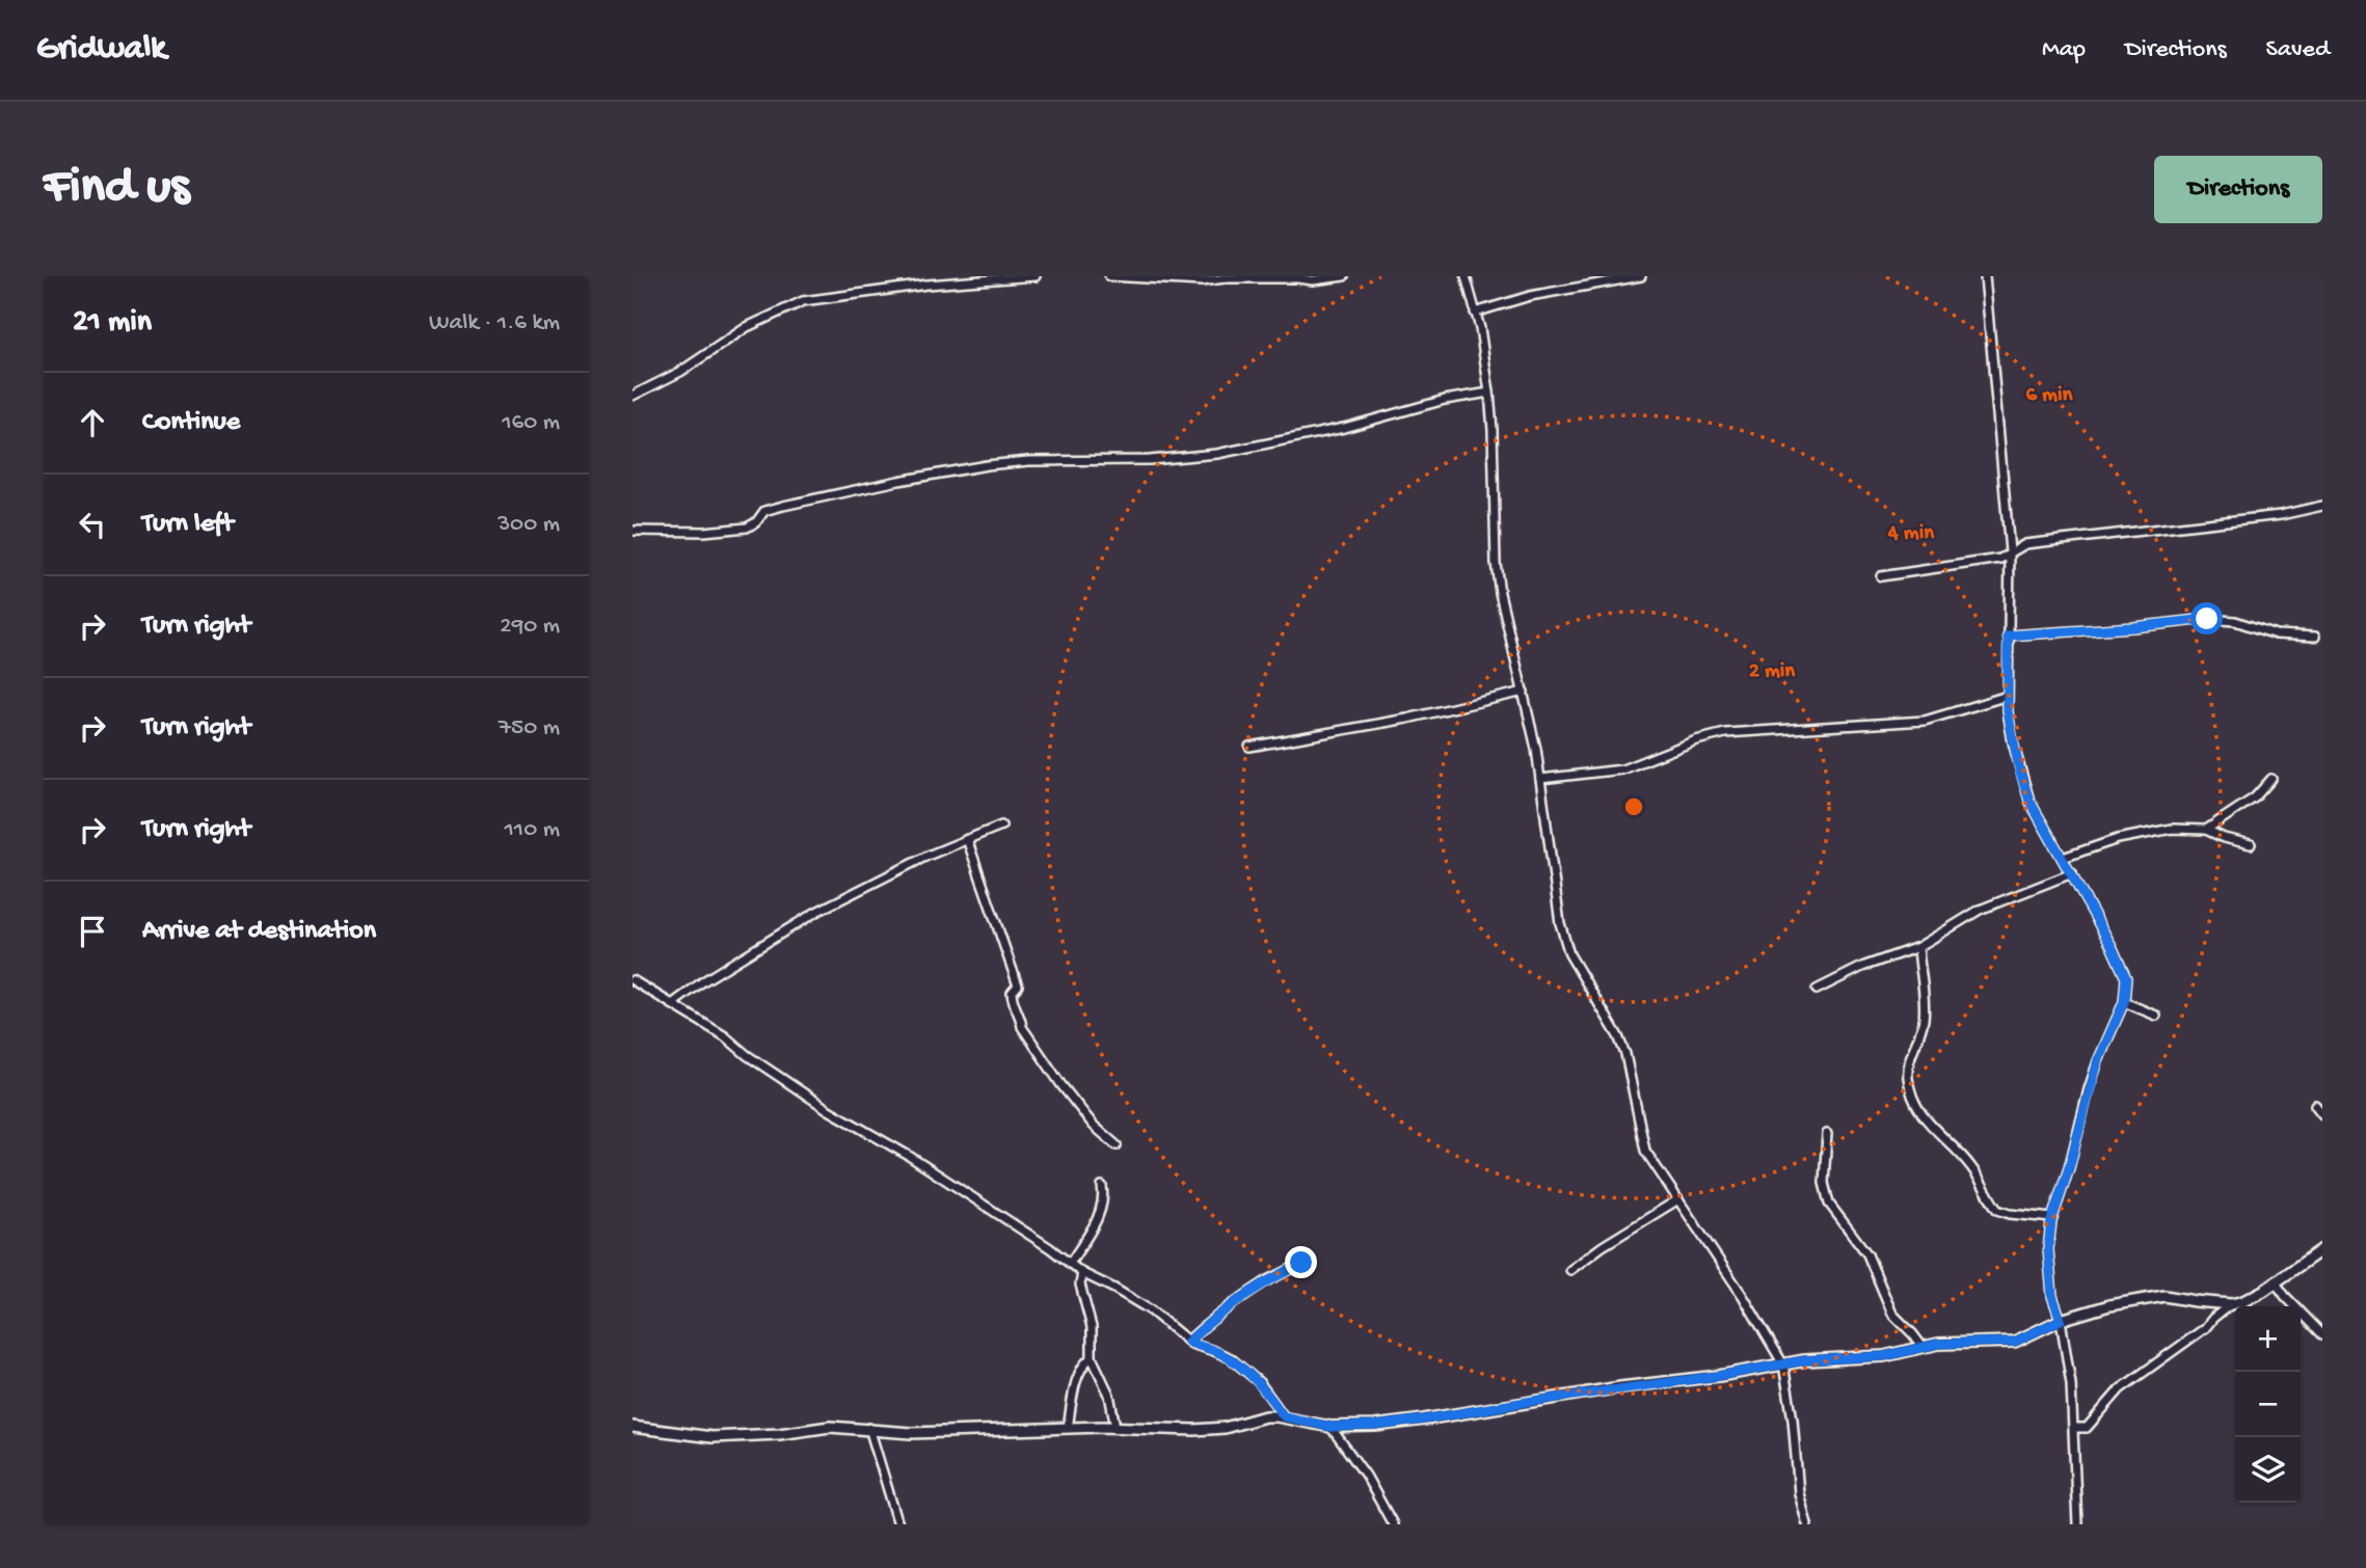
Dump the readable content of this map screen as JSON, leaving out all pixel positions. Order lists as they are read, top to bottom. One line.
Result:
{"page":{"header":"Gridwalk","nav":["Map","Directions","Saved"],"buttons":"Directions","title":"Find us","heading":["21 min","Walk · 1.6 km"],"list":[["Continue","160 m"],["Turn left","300 m"],["Turn right","290 m"],["Turn right","750 m"],["Turn right","110 m"],"Arrive at destination"],"map_buttons":["+","−"]},"rings":["6 min","4 min","2 min"]}
